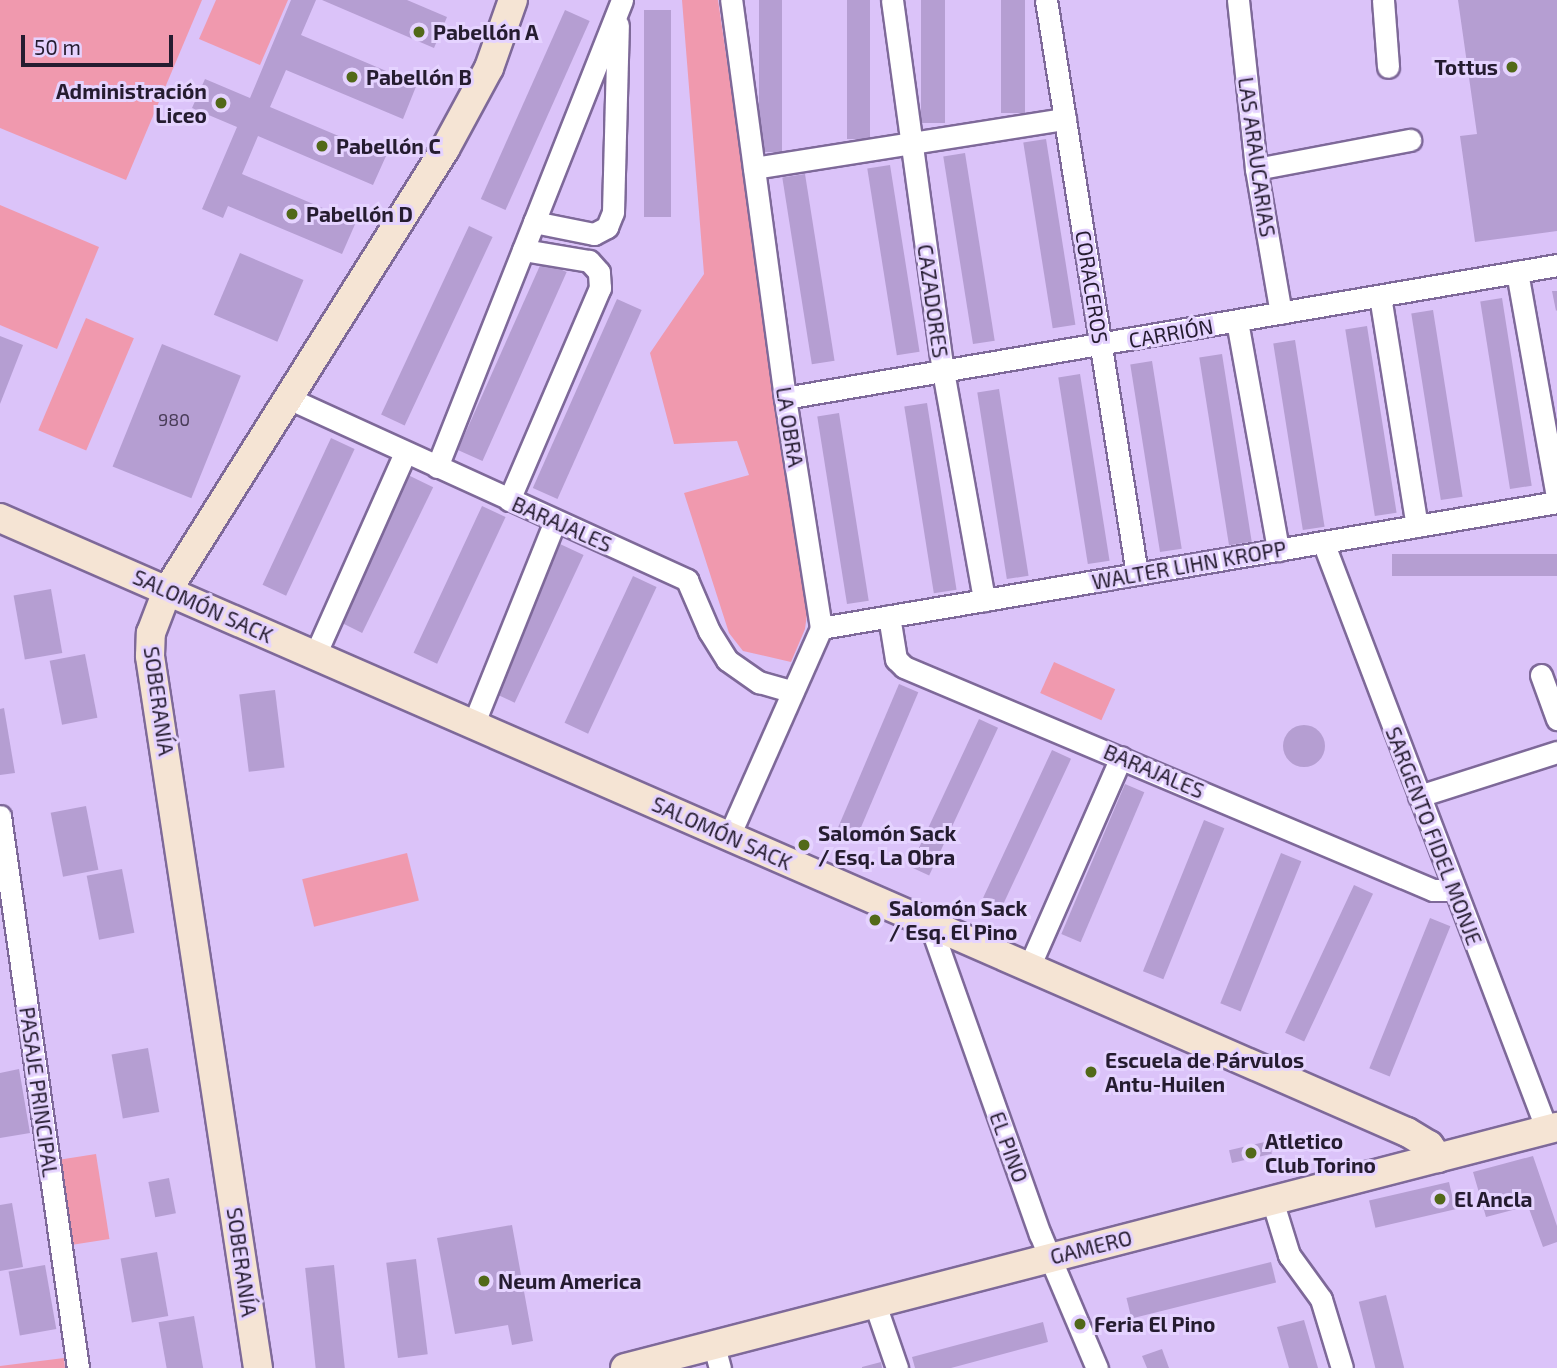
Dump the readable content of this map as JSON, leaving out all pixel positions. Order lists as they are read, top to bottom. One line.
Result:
{"streets":{"street":["LAS ARAUCARIAS","CORACEROS","CAZADORES","CARRIÓN","LA OBRA","BARAJALES","WALTER LIHN KROPP","SALOMÓN SACK","SOBERANÍA","SARGENTO FIDEL MONJE","PASAJE PRINCIPAL","EL PINO","GAMERO"]},"crossings":[["LAS ARAUCARIAS","CARRIÓN"],["CORACEROS","CARRIÓN"],["CORACEROS","WALTER LIHN KROPP"],["CAZADORES","CARRIÓN"],["CAZADORES","WALTER LIHN KROPP"],["CARRIÓN","LA OBRA"],["LA OBRA","WALTER LIHN KROPP"],["BARAJALES","WALTER LIHN KROPP"],["BARAJALES","SOBERANÍA"],["BARAJALES","SARGENTO FIDEL MONJE"],["WALTER LIHN KROPP","SARGENTO FIDEL MONJE"],["SALOMÓN SACK","SOBERANÍA"],["SALOMÓN SACK","EL PINO"],["SALOMÓN SACK","GAMERO"],["SARGENTO FIDEL MONJE","GAMERO"],["EL PINO","GAMERO"]],"places":["Pabellón A","Tottus","Pabellón B","Administración Liceo","Pabellón C","Pabellón D","Salomón Sack / Esq. La Obra","Salomón Sack / Esq. El Pino","Escuela de Párvulos Antu-Huilen","Atletico Club Torino","El Ancla","Neum America","Feria El Pino"],"house_numbers":["980"],"scale_bar":"50 m"}
